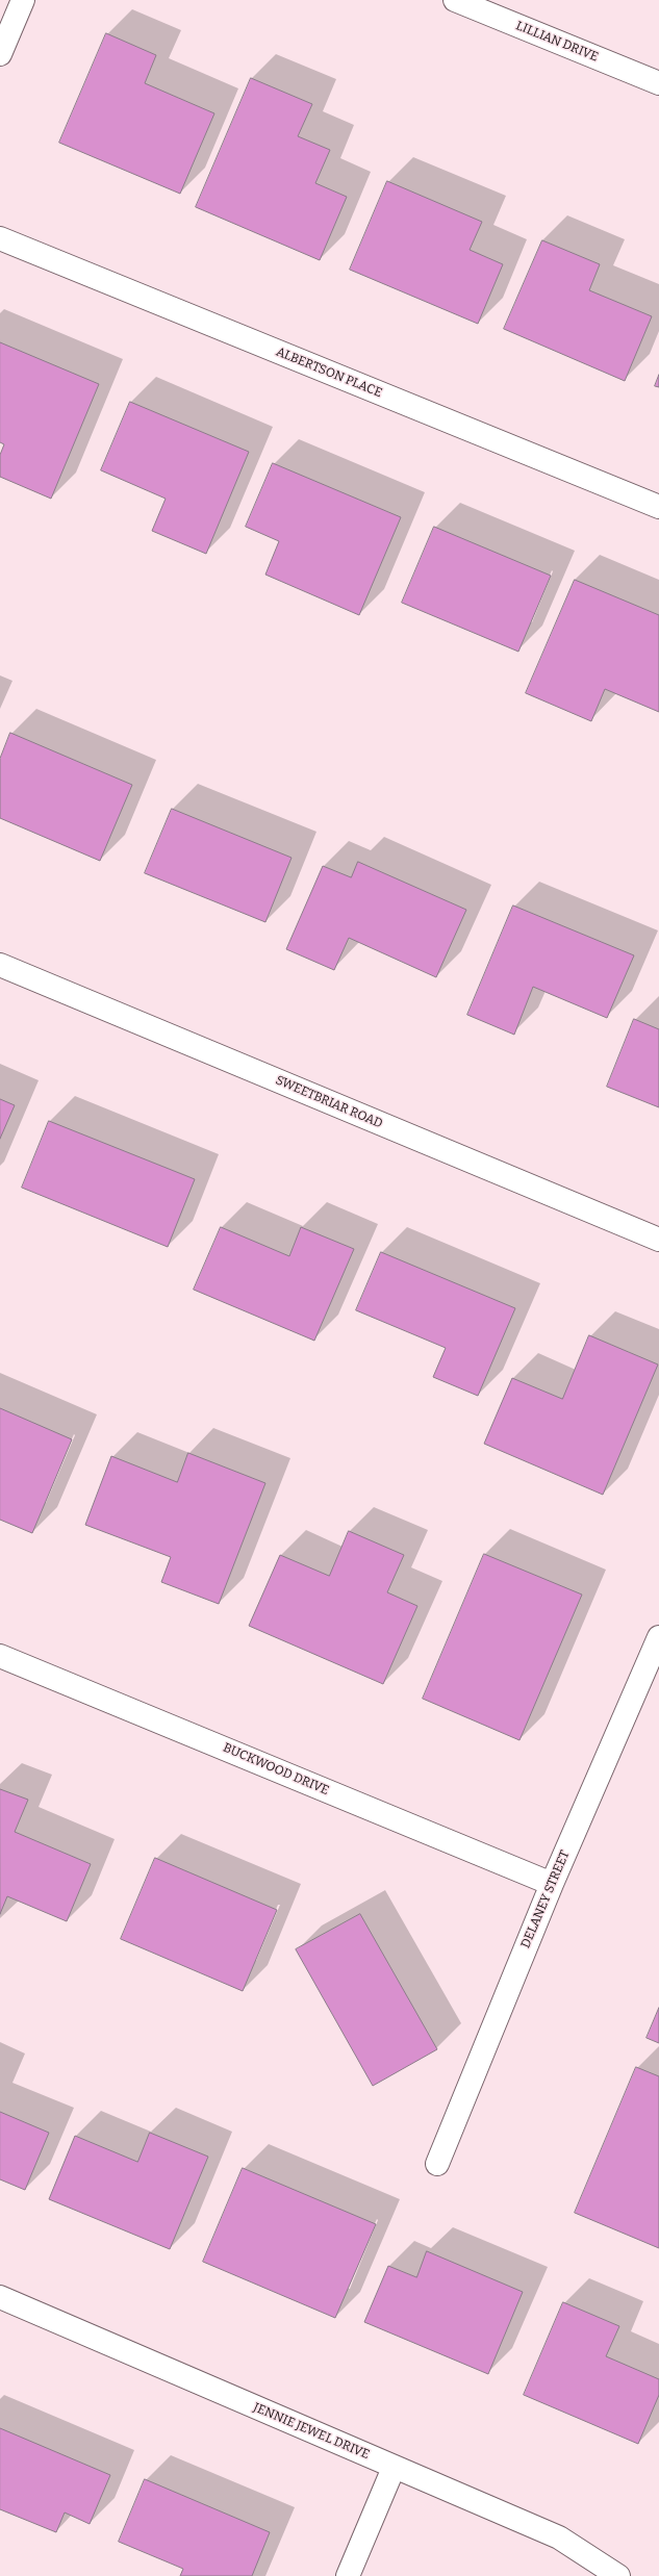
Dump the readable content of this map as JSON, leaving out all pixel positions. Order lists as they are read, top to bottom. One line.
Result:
{"streets":{"street":["LILLIAN DRIVE","ALBERTSON PLACE","SWEETBRIAR ROAD","BUCKWOOD DRIVE","DELANEY STREET","JENNIE JEWEL DRIVE"]},"crossings":[["BUCKWOOD DRIVE","DELANEY STREET"]]}
